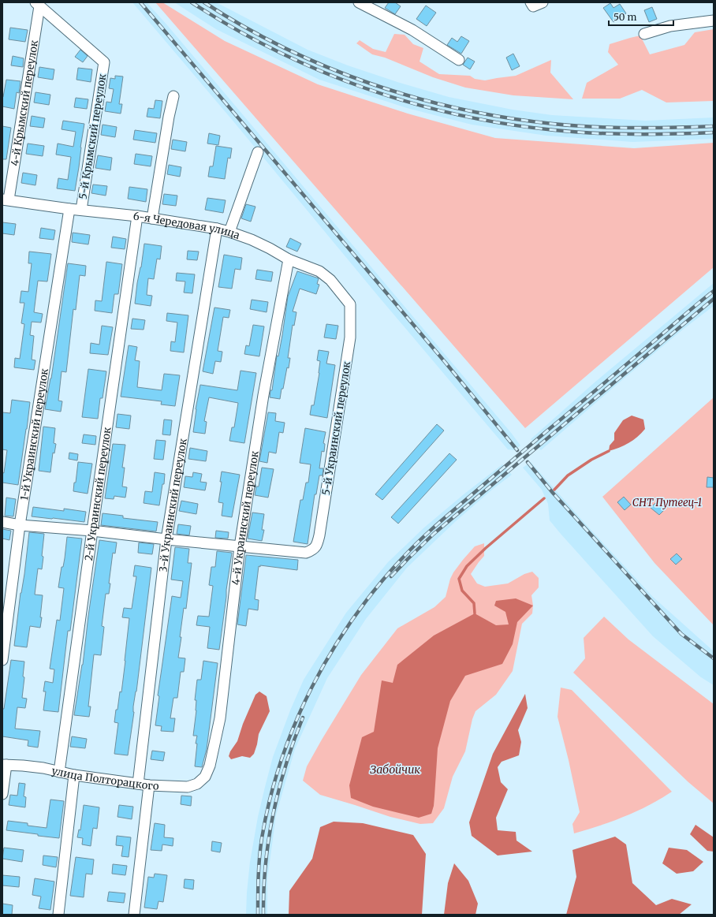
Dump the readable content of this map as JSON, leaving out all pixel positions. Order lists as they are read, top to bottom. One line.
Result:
{"streets":{"street":["4-й Крымский переулок","5-й Крымский переулок","6-я Чередовая улица","5-й Украинский переулок","1-й Украинский переулок","2-й Украинский переулок","3-й Украинский переулок","4-й Украинский переулок","улица Полторацкого"]},"crossings":[["4-й Крымский переулок","5-й Крымский переулок"],["4-й Крымский переулок","6-я Чередовая улица"],["5-й Крымский переулок","6-я Чередовая улица"],["6-я Чередовая улица","5-й Украинский переулок"],["6-я Чередовая улица","1-й Украинский переулок"],["6-я Чередовая улица","2-й Украинский переулок"],["6-я Чередовая улица","3-й Украинский переулок"],["6-я Чередовая улица","4-й Украинский переулок"],["5-й Украинский переулок","4-й Украинский переулок"],["2-й Украинский переулок","улица Полторацкого"],["3-й Украинский переулок","улица Полторацкого"],["4-й Украинский переулок","улица Полторацкого"]],"water":["Забойчик"],"parks":["СНТ Путеец-1"],"scale_bar":"50 m"}
